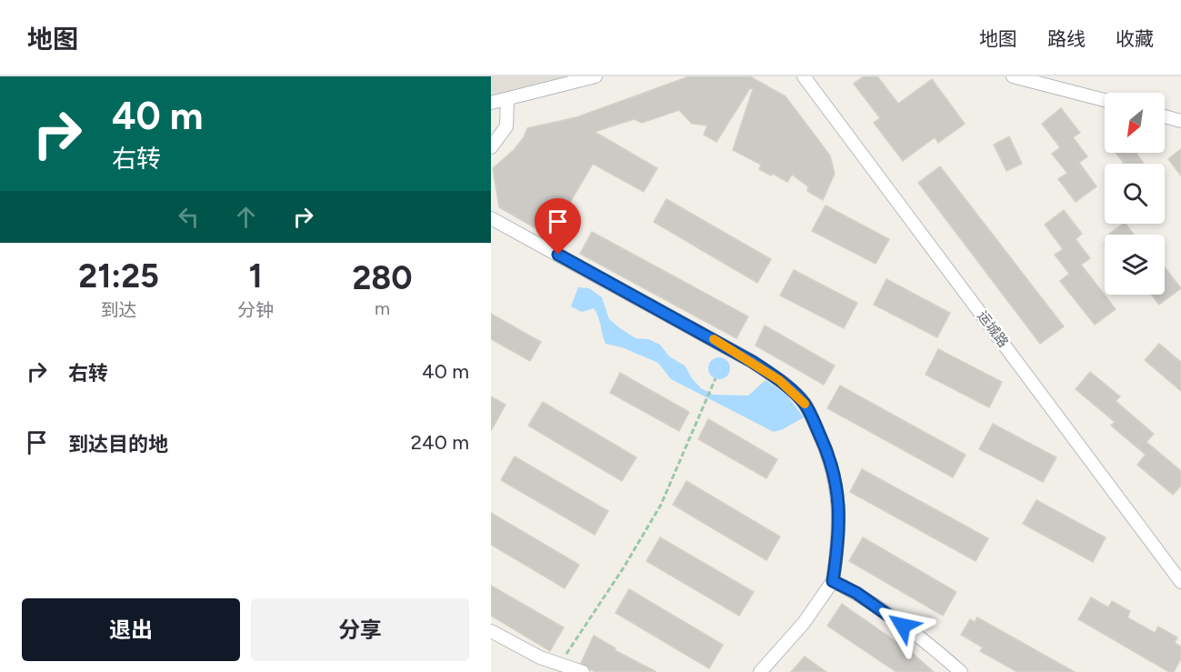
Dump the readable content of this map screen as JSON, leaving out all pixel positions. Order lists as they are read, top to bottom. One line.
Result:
{"streets":{"street":["运城路"]},"north":"bottom left","page":{"header":"地图","nav":["地图","路线","收藏"],"turn":["40 m","右转"],"eta":["21:25","到达","1","分钟","280","m"],"list":[{"name":"右转","value":"40 m"},{"name":"到达目的地","value":"240 m"}],"buttons":["退出","分享"]}}
